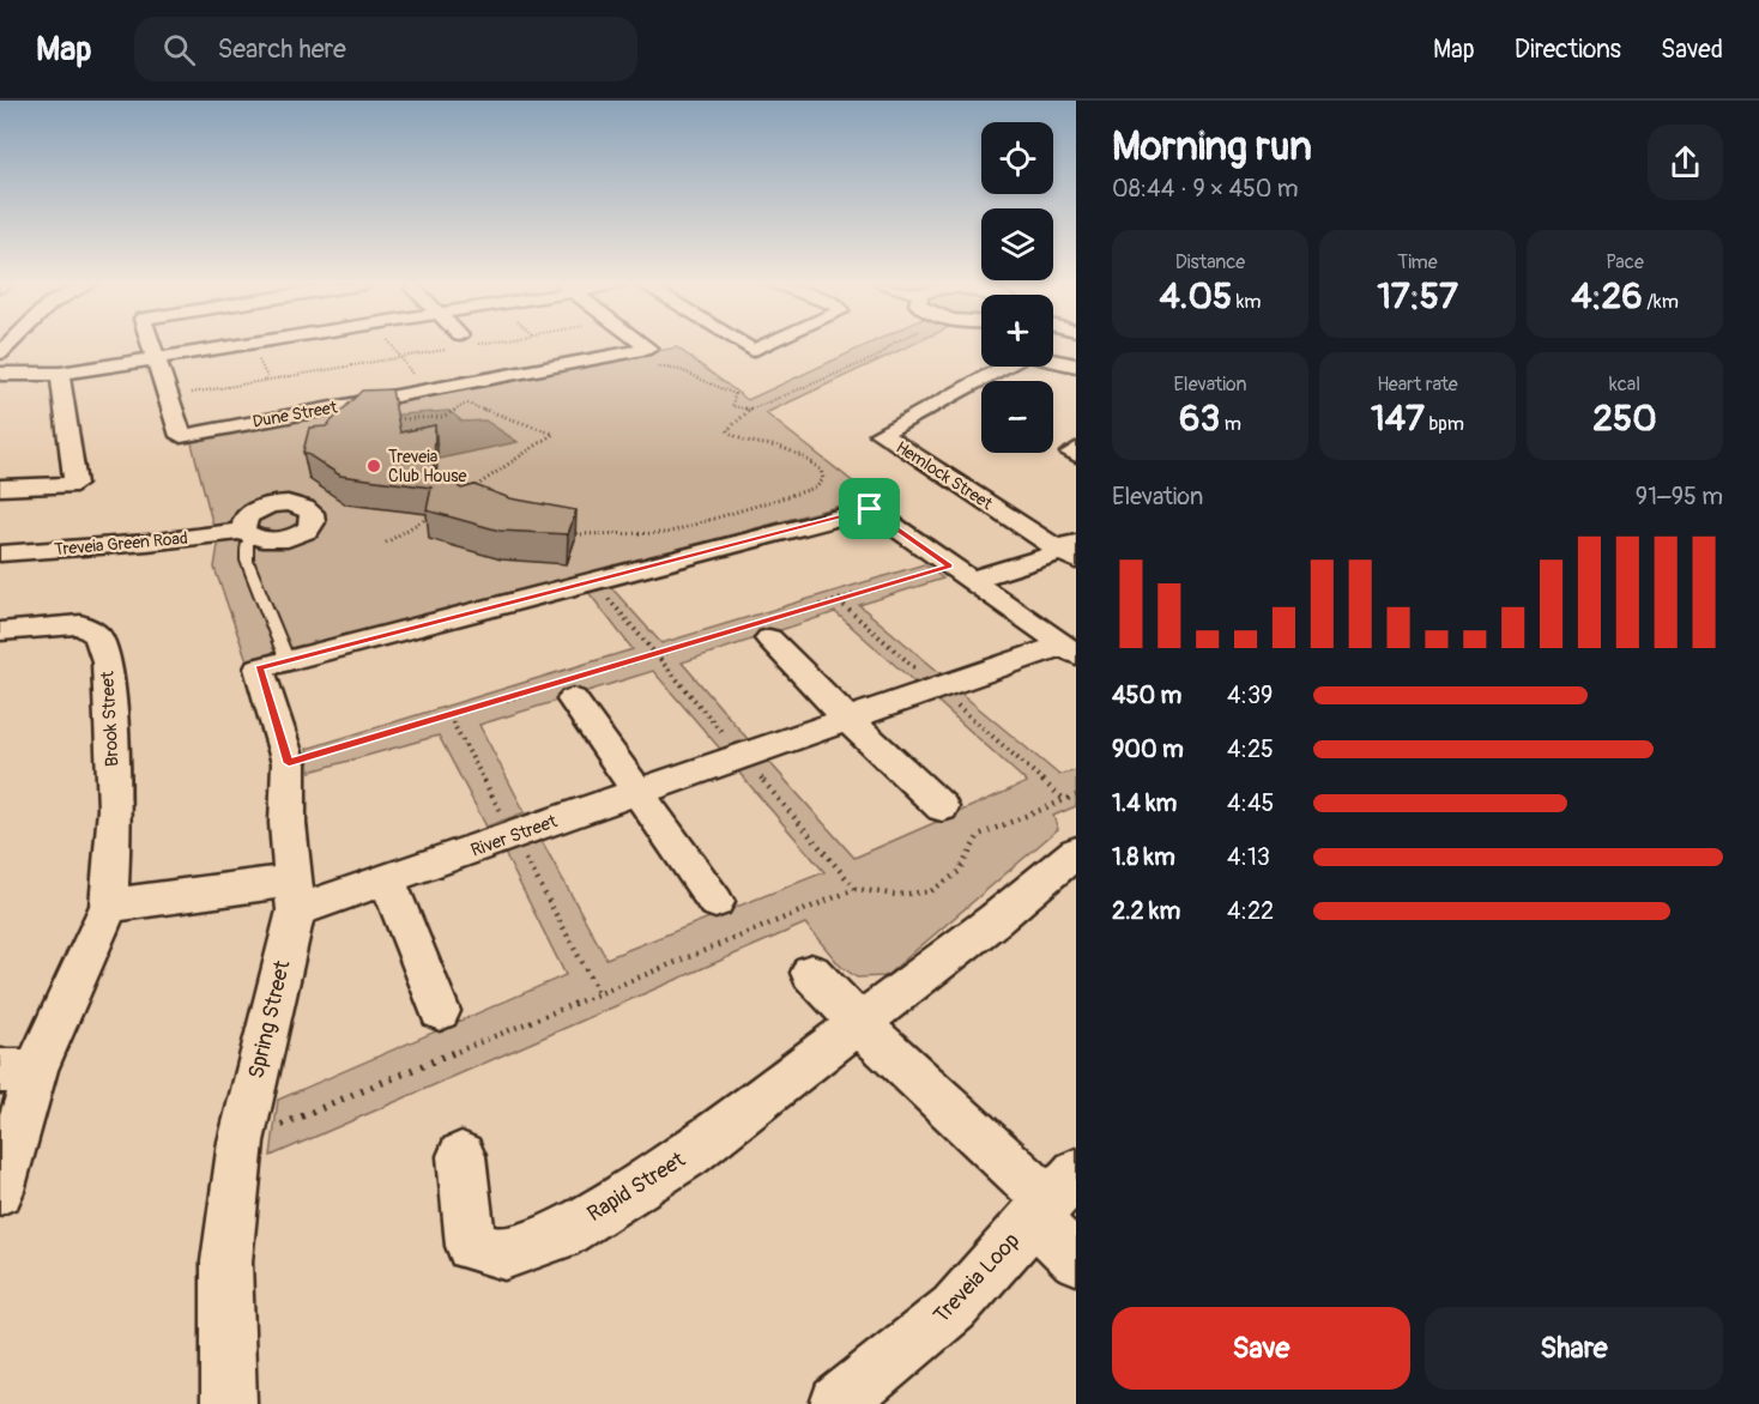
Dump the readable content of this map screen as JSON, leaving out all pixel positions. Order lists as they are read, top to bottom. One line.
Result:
{"streets":{"street":["Dune Street","Hemlock Street","Treveia Green Road","Brook Street","River Street","Spring Street","Rapid Street","Treveia Loop"]},"crossings":[["River Street","Spring Street"]],"places":["Treveia Club House"],"page":{"header":"Map","search":"Search here","nav":["Map","Directions","Saved"],"heading":["Morning run","08:44 · 9 × 450 m"],"map_buttons":["+","−"],"stats":[["Distance","4.05 km"],["Time","17:57"],["Pace","4:26 /km"],["Elevation","63 m"],["Heart rate","147 bpm"],["kcal","250"]],"chart":["Elevation","91–95 m"],"list":[{"name":"450 m","note":"4:39"},{"name":"900 m","note":"4:25"},{"name":"1.4 km","note":"4:45"},{"name":"1.8 km","note":"4:13"},{"name":"2.2 km","note":"4:22"}],"buttons":["Save","Share"]}}
